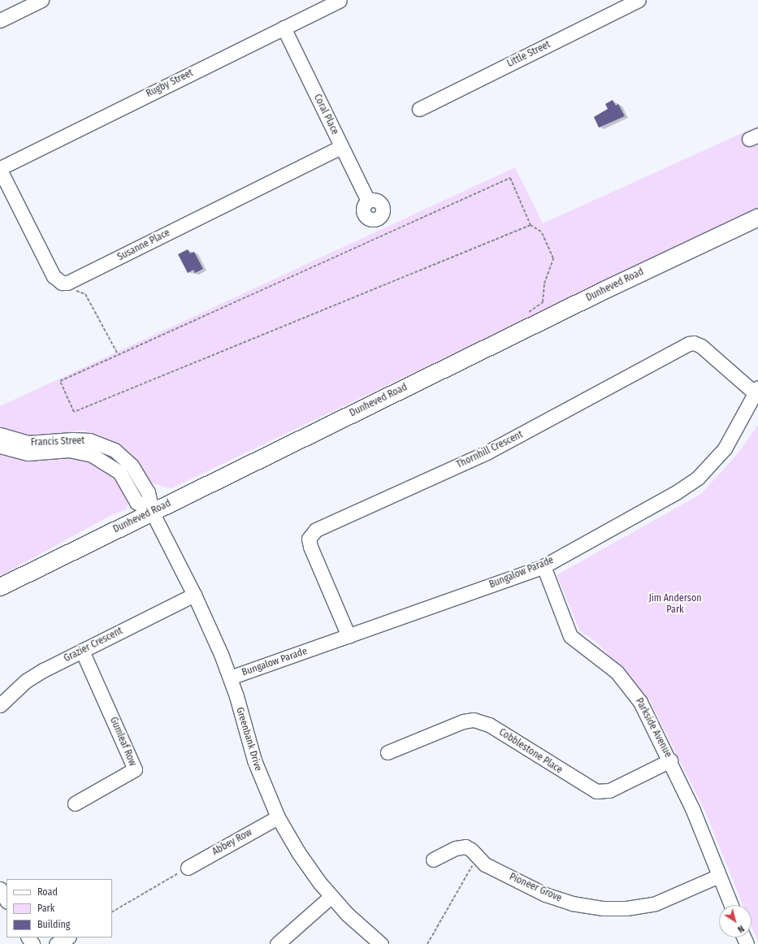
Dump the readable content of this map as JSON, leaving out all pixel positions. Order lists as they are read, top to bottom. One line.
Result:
{"streets":{"main road":["Dunheved Road"],"street":["Little Street","Rugby Street","Coral Place","Susanne Place","Francis Street","Thornhill Crescent","Bungalow Parade","Grazier Crescent","Parkside Avenue","Greenbank Drive","Gumleaf Row","Cobblestone Place","Abbey Row","Pioneer Grove"]},"crossings":[["Rugby Street","Coral Place"],["Coral Place","Susanne Place"],["Dunheved Road","Francis Street"],["Dunheved Road","Greenbank Drive"],["Francis Street","Greenbank Drive"],["Thornhill Crescent","Bungalow Parade"],["Bungalow Parade","Parkside Avenue"],["Bungalow Parade","Greenbank Drive"],["Grazier Crescent","Greenbank Drive"],["Grazier Crescent","Gumleaf Row"],["Parkside Avenue","Cobblestone Place"],["Parkside Avenue","Pioneer Grove"],["Greenbank Drive","Abbey Row"]],"parks":["Jim Anderson Park"],"legend":["Road","Park","Building"],"north":"bottom right"}
